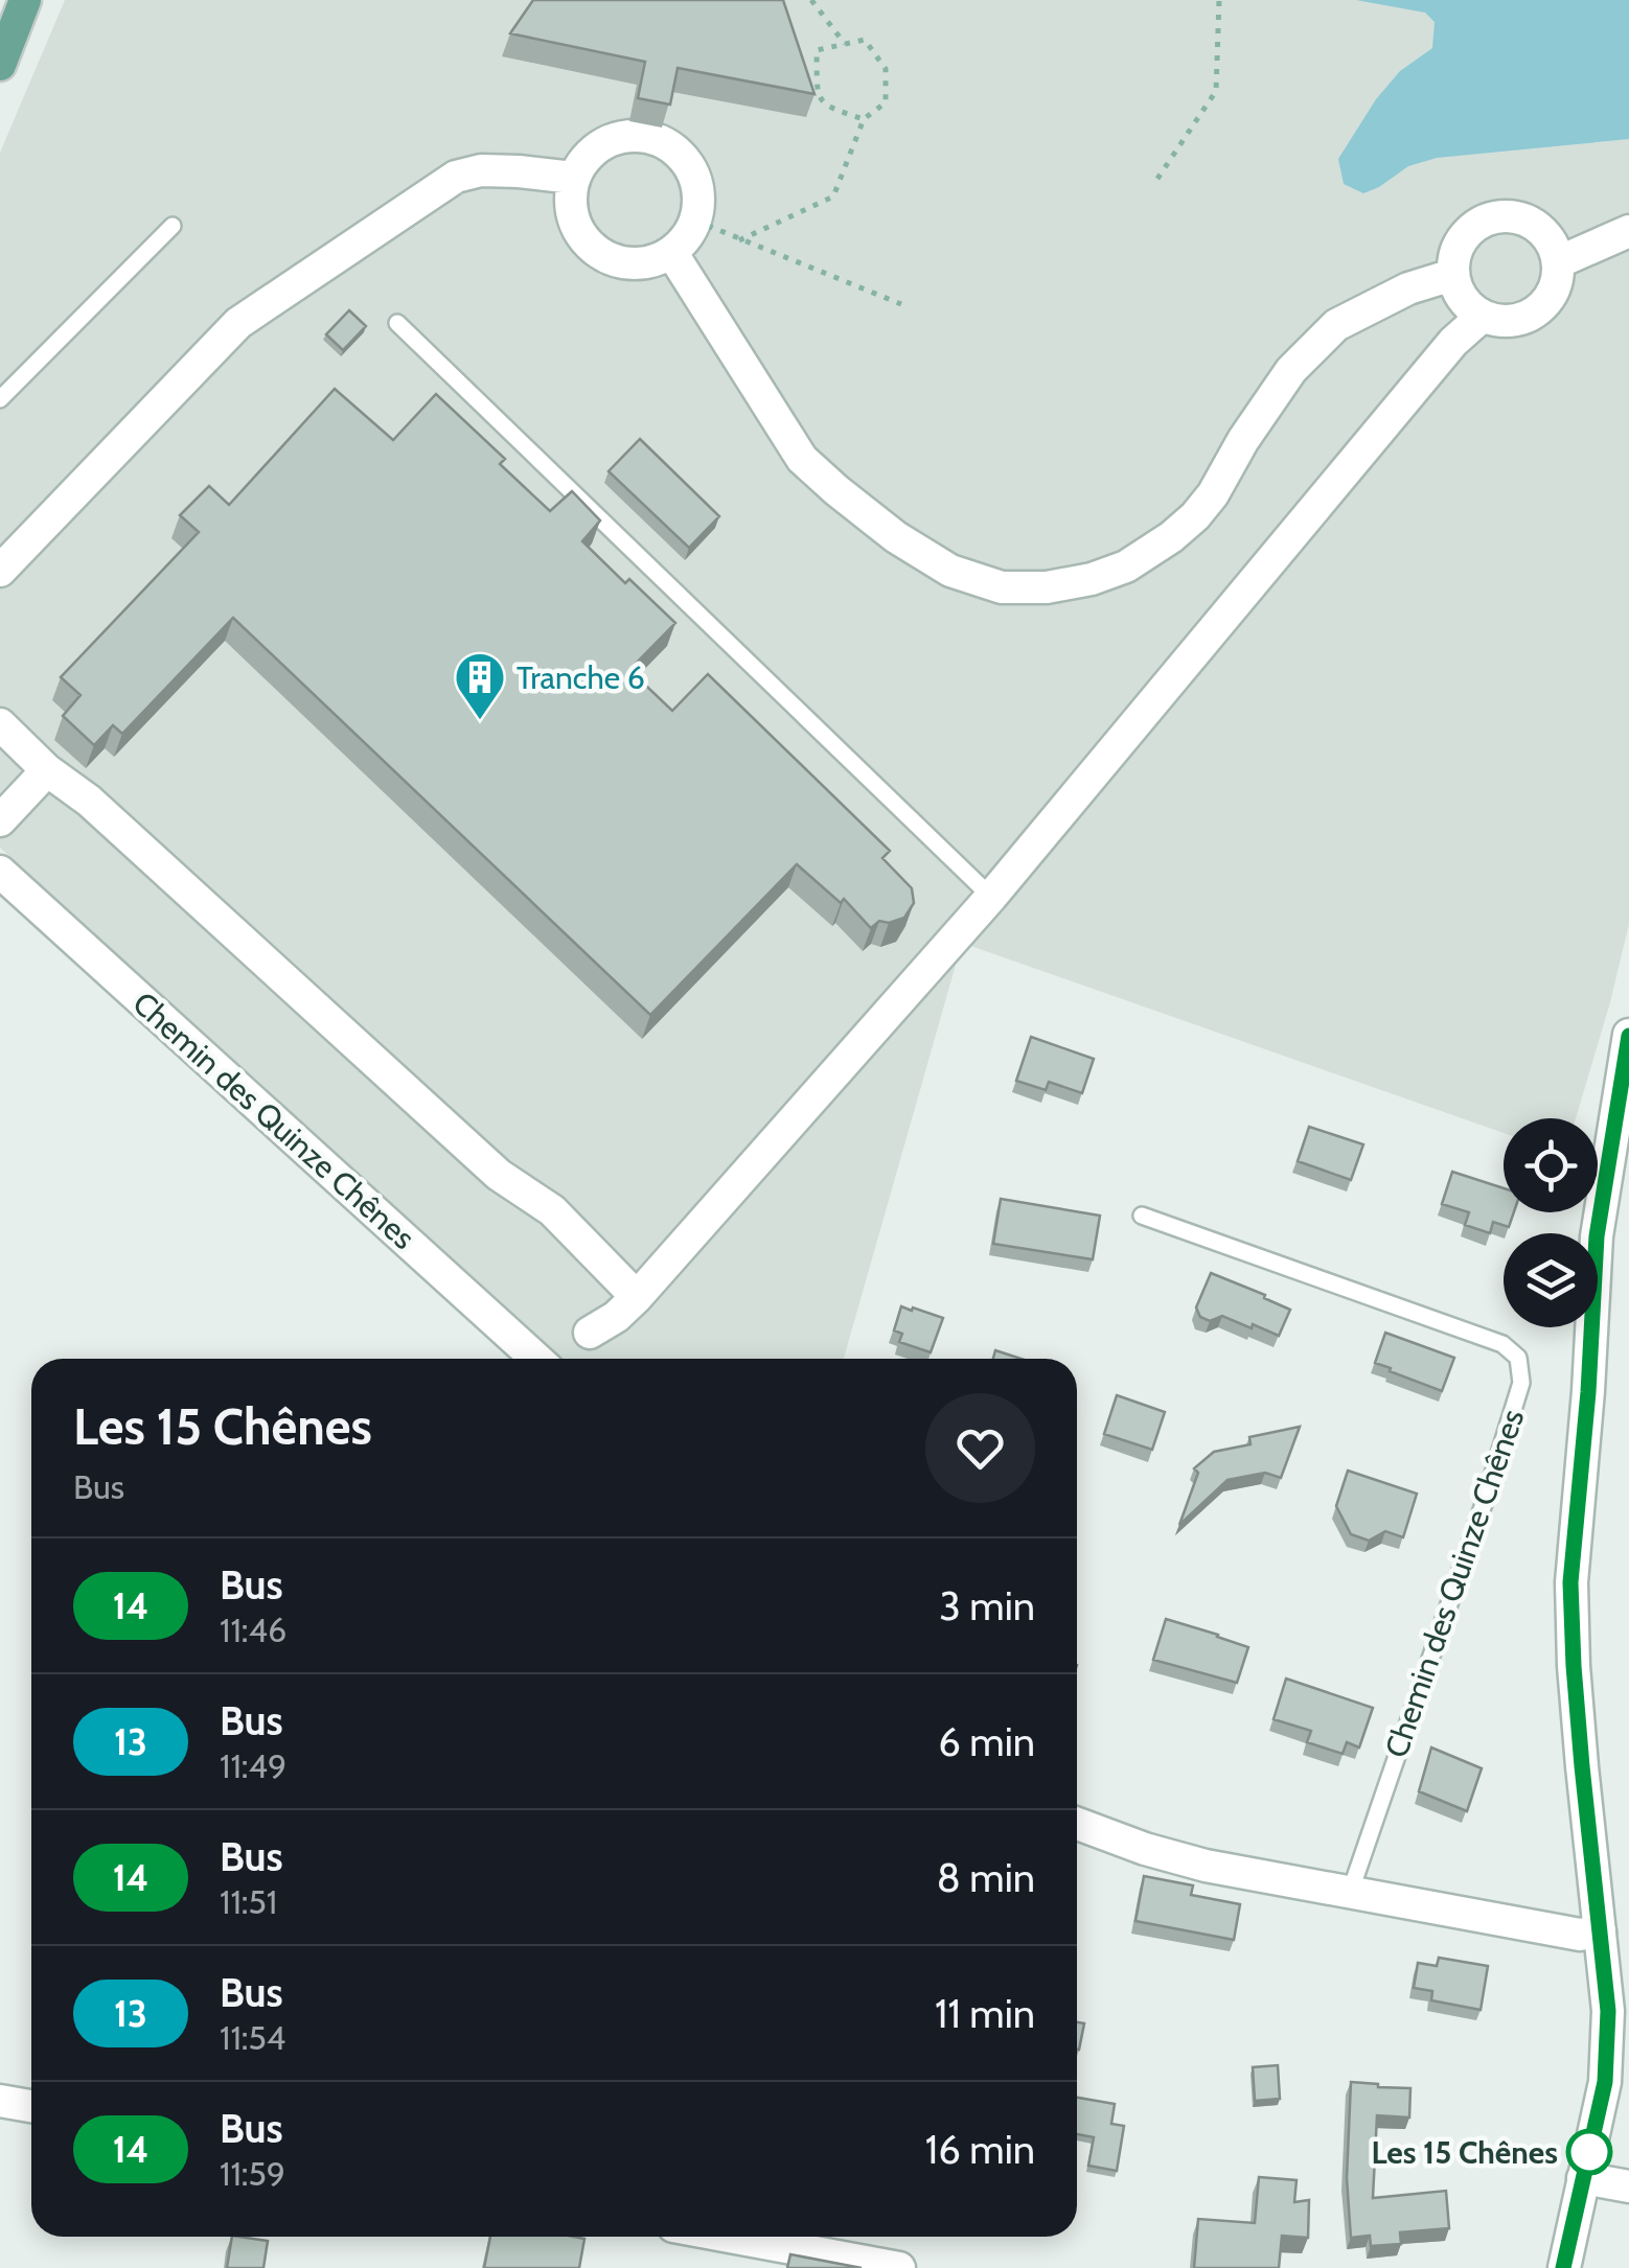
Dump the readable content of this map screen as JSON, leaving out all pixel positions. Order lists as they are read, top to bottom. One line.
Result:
{"streets":{"street":["Chemin des Quinze Chênes"]},"places":{"building":["Tranche 6"],"other":["Les 15 Chênes"]},"lines":["bus line 14"],"page":{"heading":["Les 15 Chênes","Bus"],"list":[{"mark":"14","name":"Bus","note":"11:46","value":"3 min"},{"mark":"13","name":"Bus","note":"11:49","value":"6 min"},{"mark":"14","name":"Bus","note":"11:51","value":"8 min"},{"mark":"13","name":"Bus","note":"11:54","value":"11 min"},{"mark":"14","name":"Bus","note":"11:59","value":"16 min"}]}}
